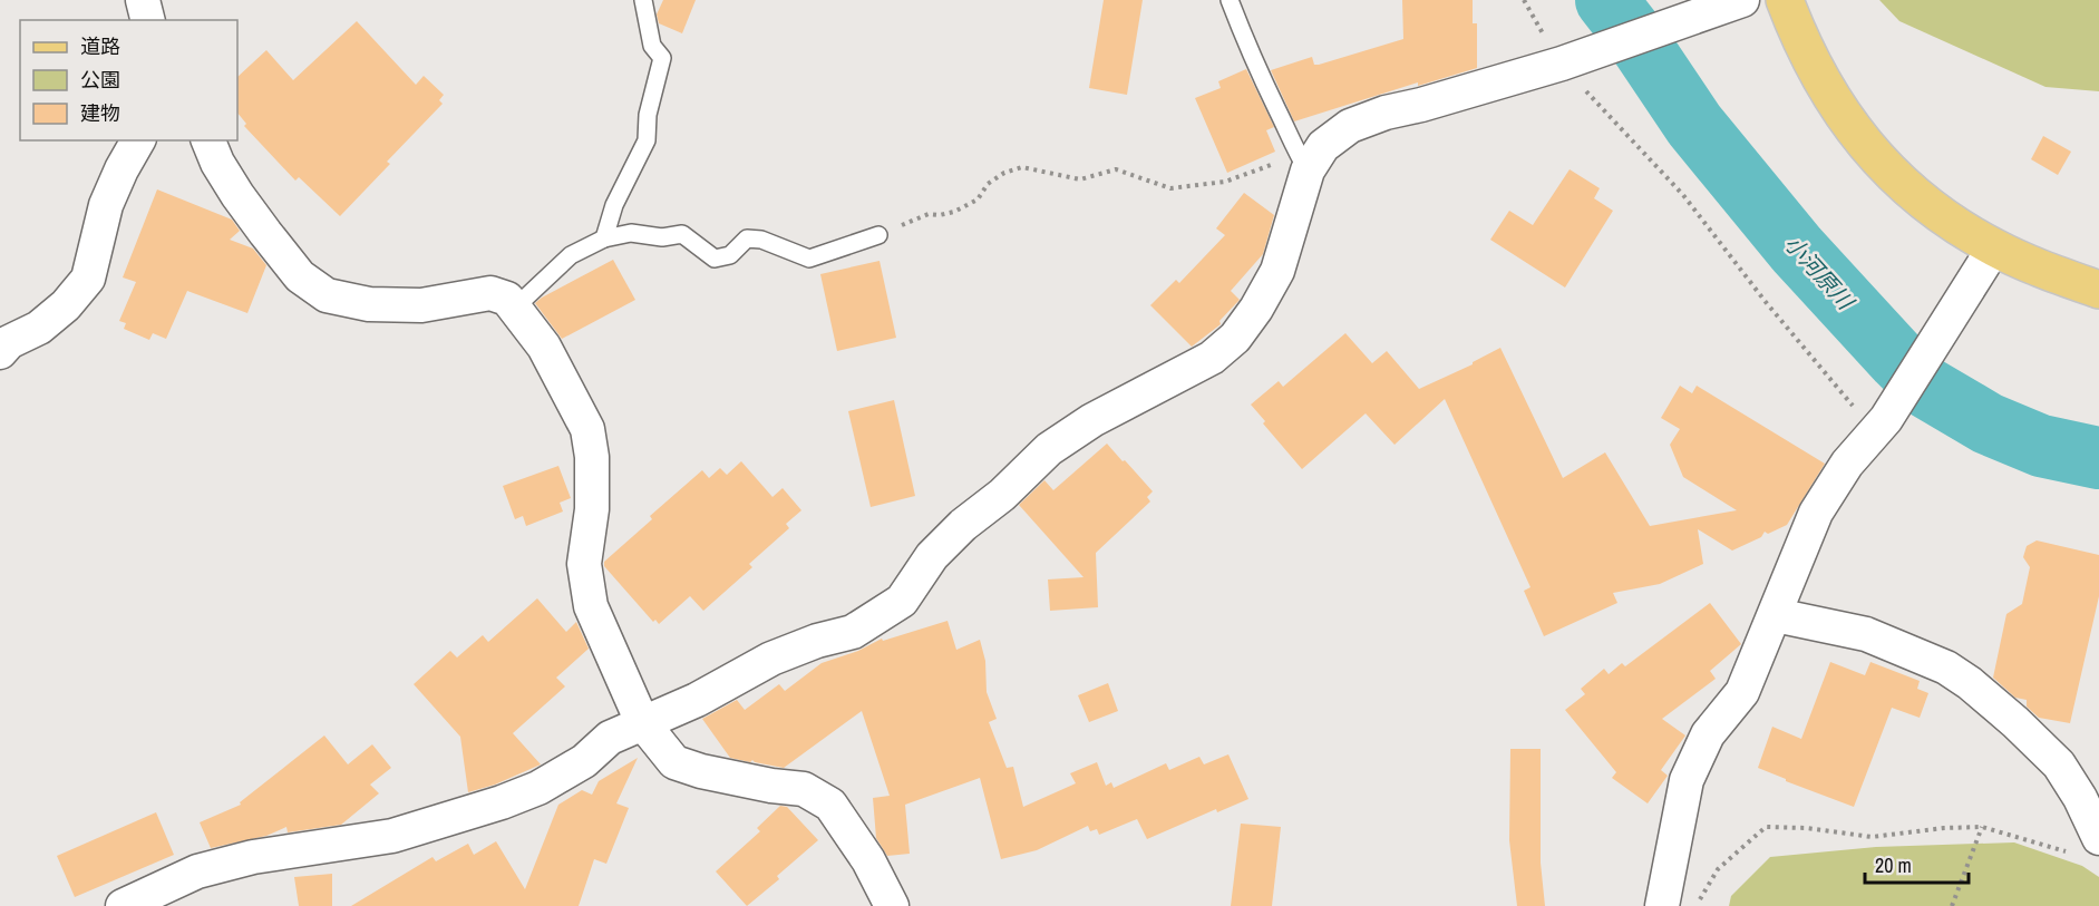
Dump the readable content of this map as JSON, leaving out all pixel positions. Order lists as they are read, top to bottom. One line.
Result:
{"water":["小河原川"],"legend":["道路","公園","建物"],"scale_bar":"20 m"}
